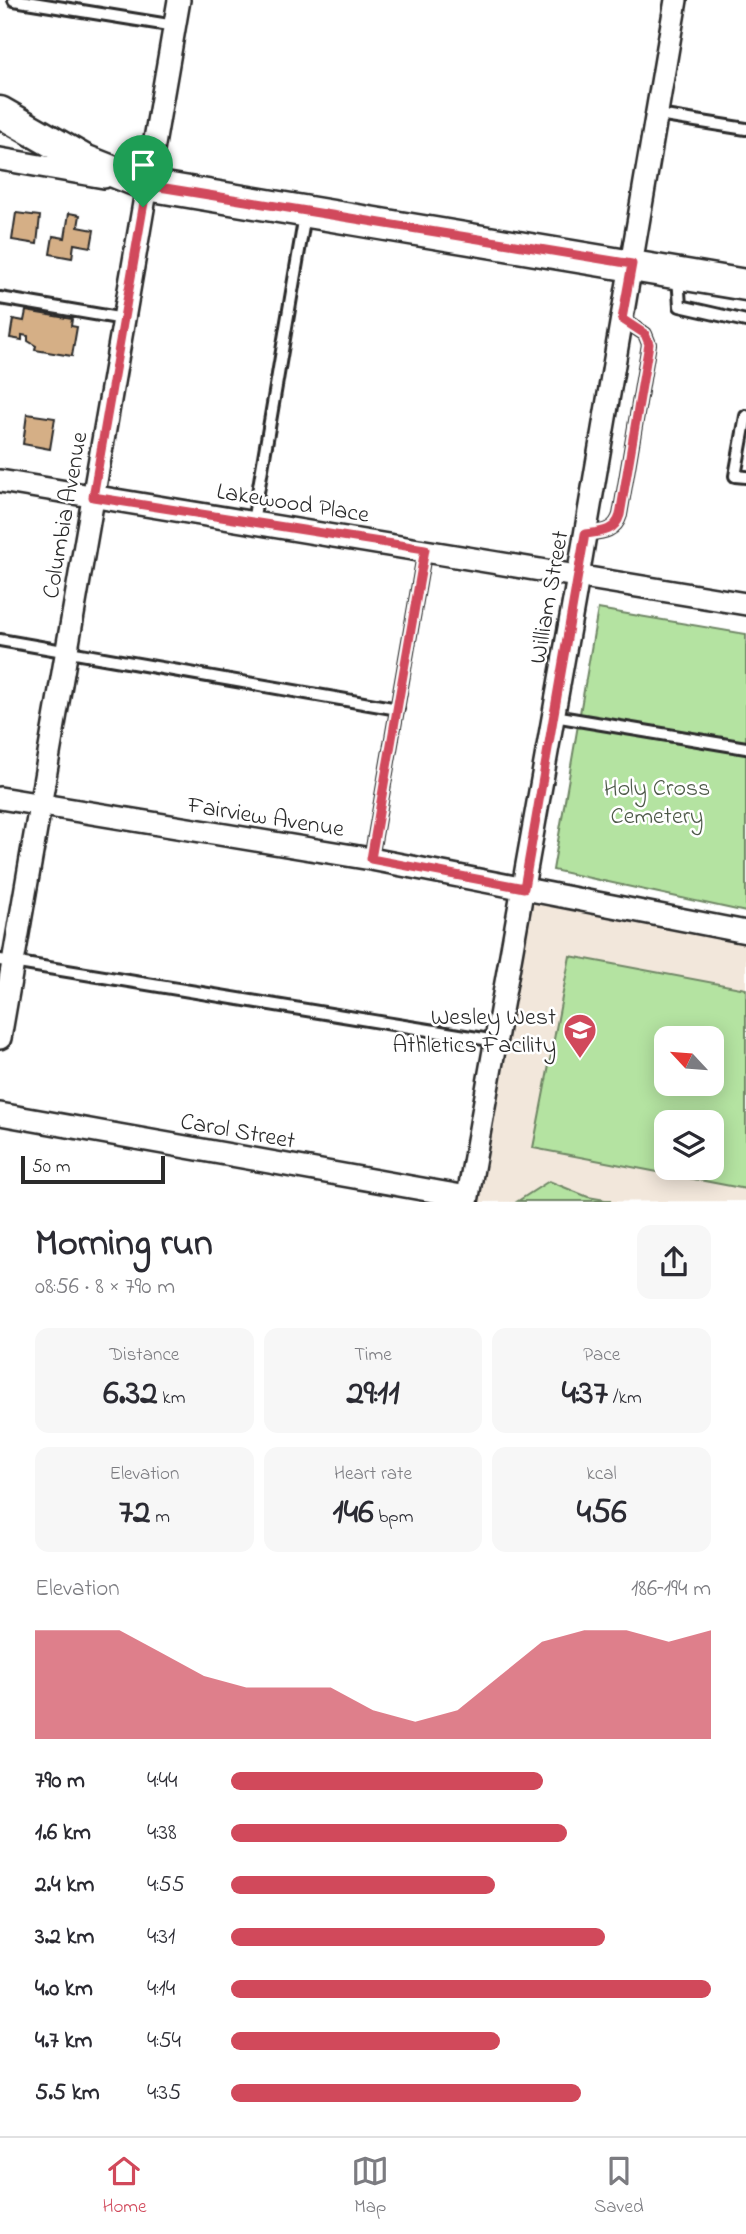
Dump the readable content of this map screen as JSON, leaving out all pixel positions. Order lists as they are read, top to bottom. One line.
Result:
{"streets":{"street":["Lakewood Place","Columbia Avenue","William Street","Fairview Avenue","Carol Street"]},"crossings":[["Lakewood Place","Columbia Avenue"],["Lakewood Place","William Street"],["Columbia Avenue","Fairview Avenue"],["William Street","Fairview Avenue"],["William Street","Carol Street"]],"parks":["Holy Cross Cemetery"],"places":{"school or university":["Wesley West Athletics Facility"]},"scale_bar":"50 m","north":"top left","page":{"scale":"50 m","heading":["Morning run","08:56 · 8 × 790 m"],"stats":[["Distance","6.32 km"],["Time","29:11"],["Pace","4:37 /km"],["Elevation","72 m"],["Heart rate","146 bpm"],["kcal","456"]],"chart":["Elevation","186–194 m"],"list":[{"name":"790 m","note":"4:44"},{"name":"1.6 km","note":"4:38"},{"name":"2.4 km","note":"4:55"},{"name":"3.2 km","note":"4:31"},{"name":"4.0 km","note":"4:14"},{"name":"4.7 km","note":"4:54"},{"name":"5.5 km","note":"4:35"}],"tabs":["Home","Map","Saved"]}}
